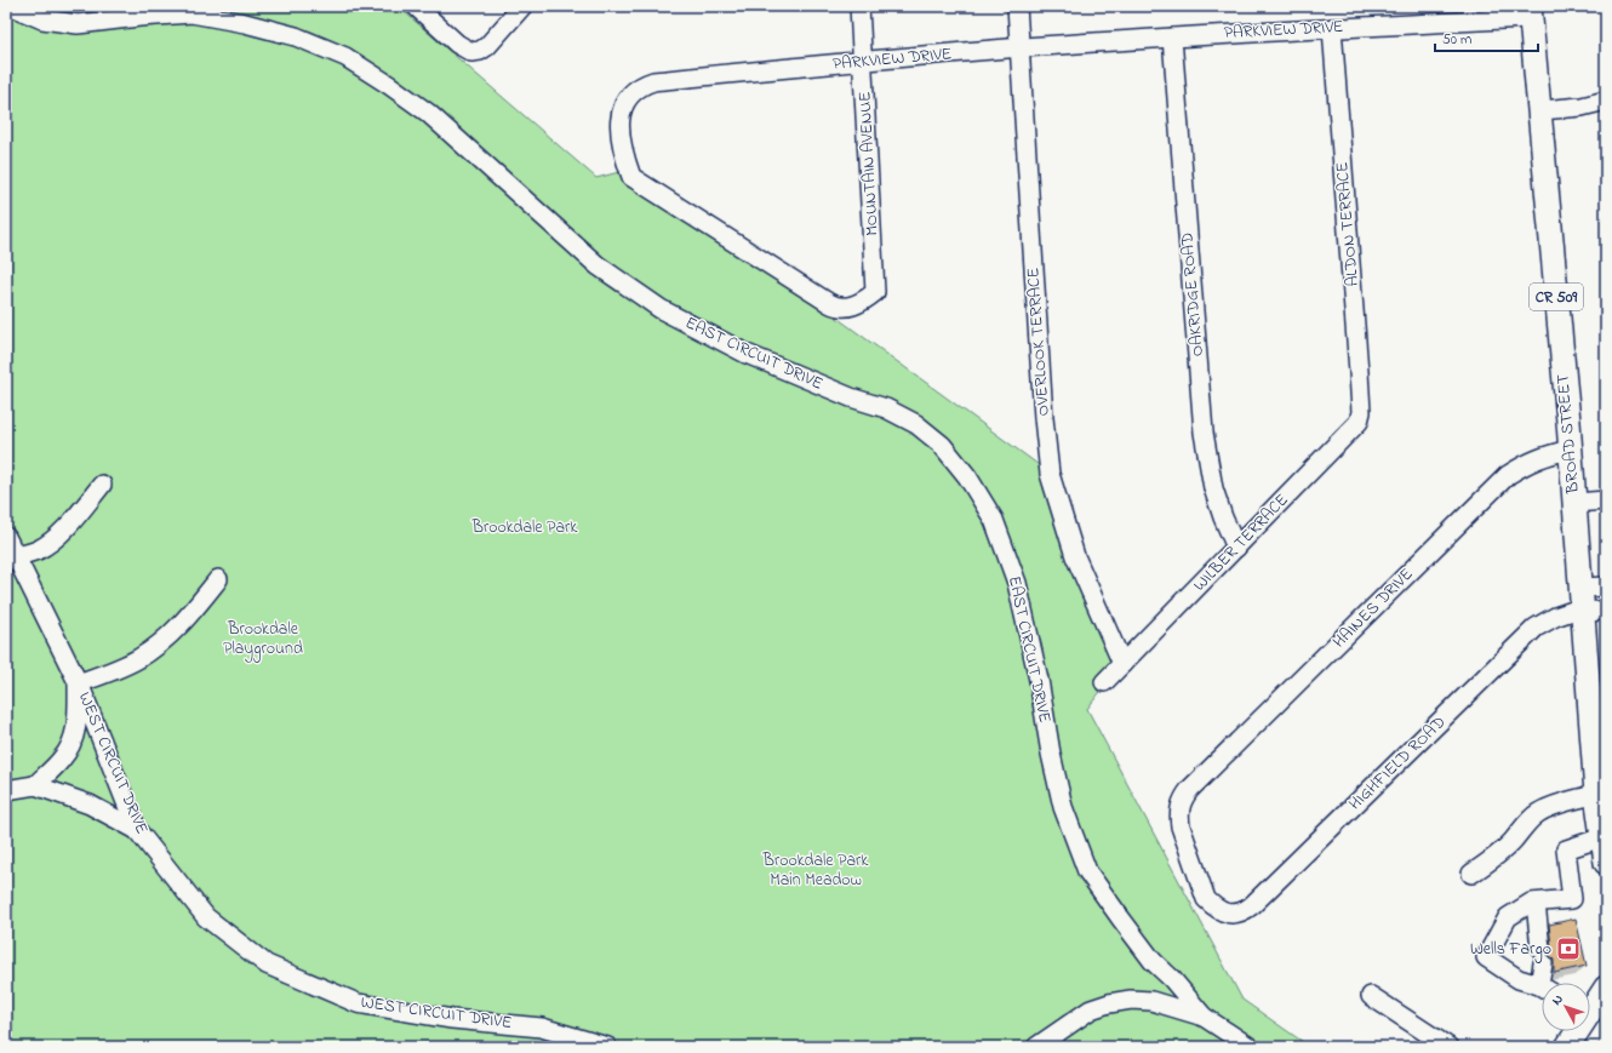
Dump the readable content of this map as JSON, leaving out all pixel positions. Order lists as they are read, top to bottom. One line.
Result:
{"streets":{"main road":["CR 509","BROAD STREET"],"street":["PARKVIEW DRIVE","MOUNTAIN AVENUE","ALDON TERRACE","OAKRIDGE ROAD","OVERLOOK TERRACE","EAST CIRCUIT DRIVE","WILBER TERRACE","HAINES DRIVE","WEST CIRCUIT DRIVE","HIGHFIELD ROAD"]},"crossings":[["PARKVIEW DRIVE","MOUNTAIN AVENUE"],["PARKVIEW DRIVE","ALDON TERRACE"],["PARKVIEW DRIVE","OAKRIDGE ROAD"],["PARKVIEW DRIVE","OVERLOOK TERRACE"],["PARKVIEW DRIVE","BROAD STREET"],["ALDON TERRACE","WILBER TERRACE"],["OAKRIDGE ROAD","WILBER TERRACE"],["OVERLOOK TERRACE","WILBER TERRACE"],["BROAD STREET","HAINES DRIVE"],["BROAD STREET","HIGHFIELD ROAD"],["HAINES DRIVE","HIGHFIELD ROAD"]],"parks":["Brookdale Park","Brookdale Playground","Brookdale Park Main Meadow"],"places":{"bank":["Wells Fargo"]},"scale_bar":"50 m","north":"top left"}
